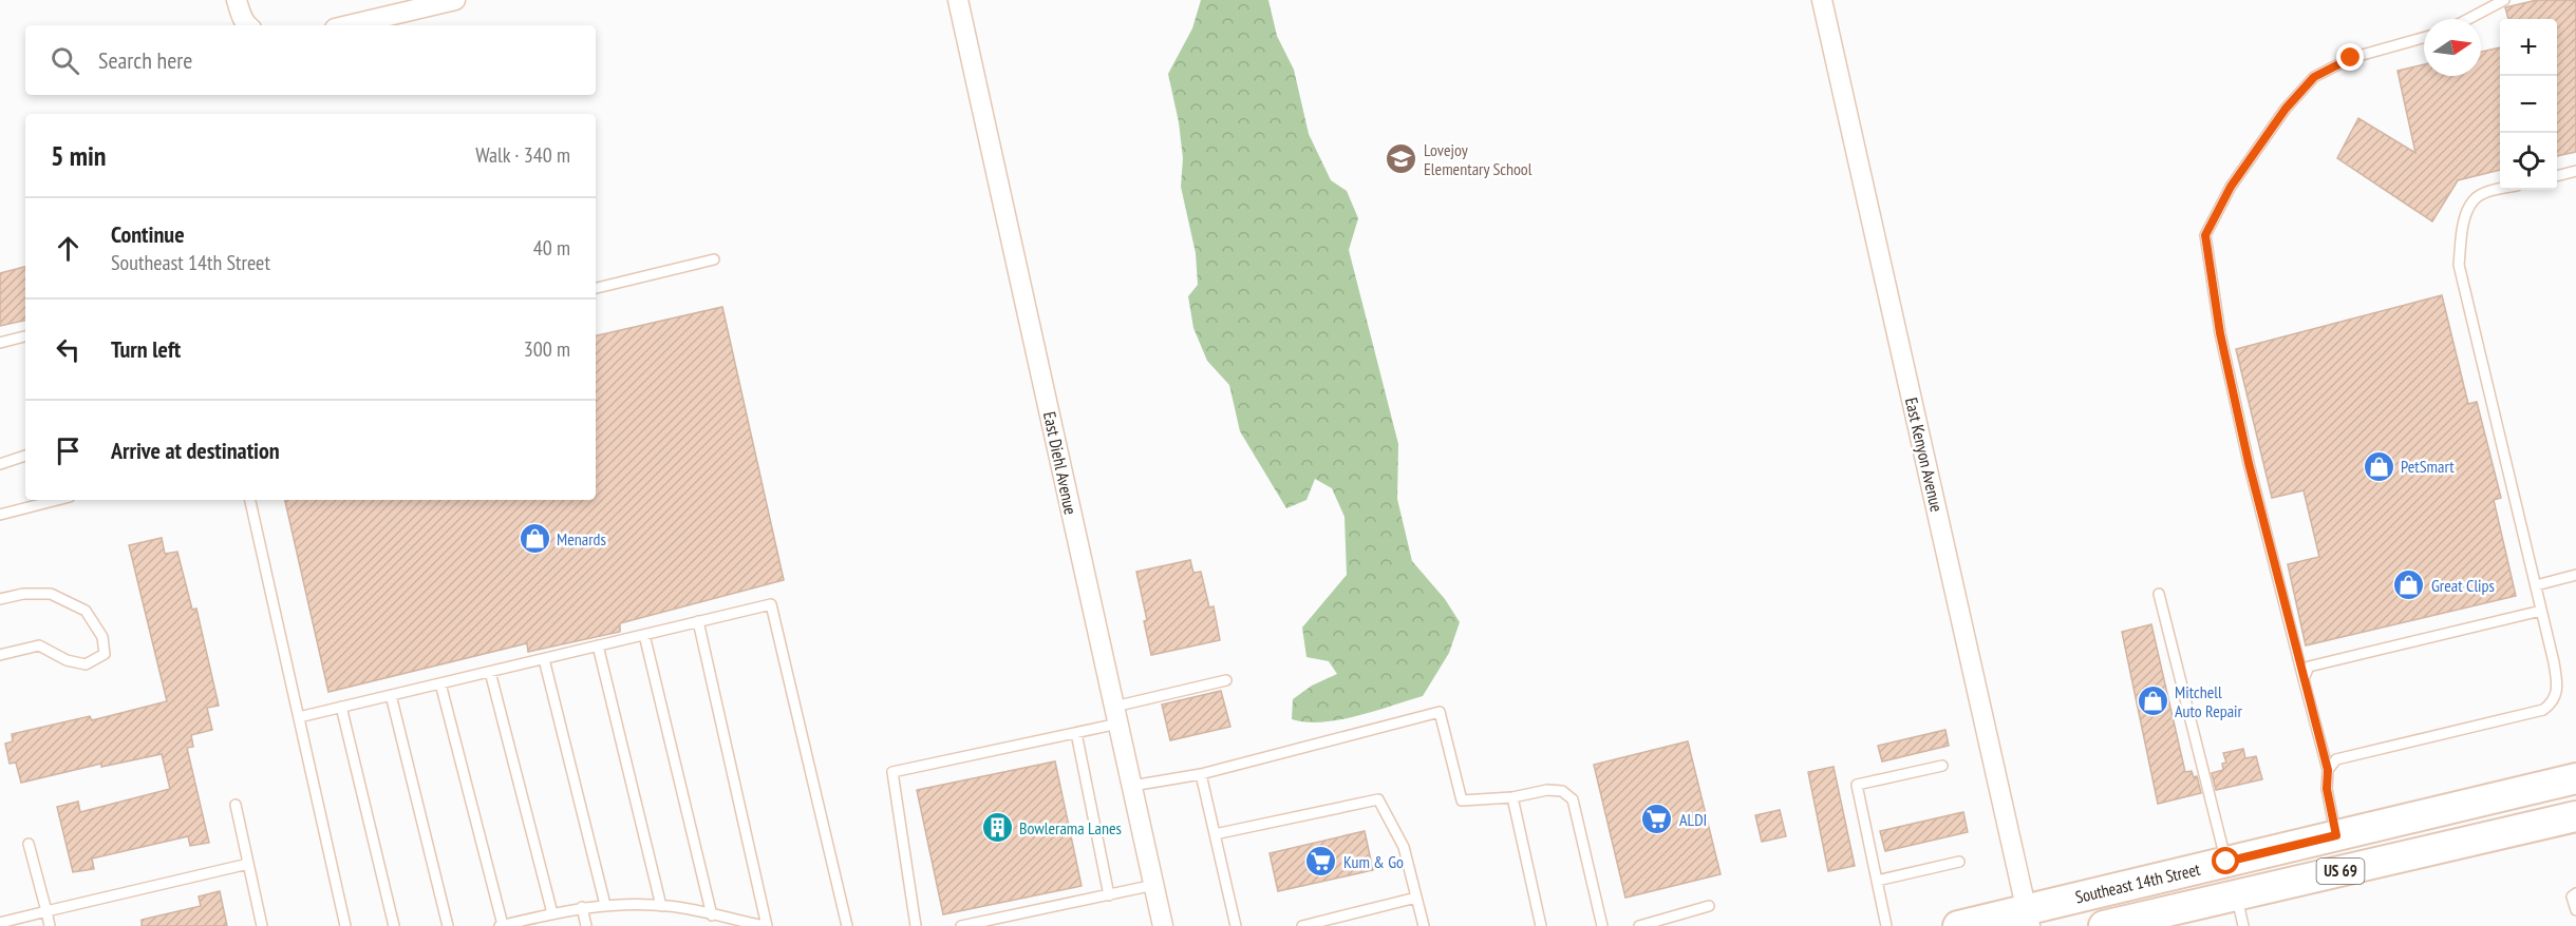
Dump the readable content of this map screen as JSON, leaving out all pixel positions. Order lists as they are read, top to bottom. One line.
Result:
{"streets":{"main road":["US 69","Southeast 14th Street"],"street":["East Kenyon Avenue","East Diehl Avenue"]},"crossings":[["East Kenyon Avenue","Southeast 14th Street"]],"places":{"school or university":["Lovejoy Elementary School"],"shop":["PetSmart","Menards","Great Clips","Mitchell Auto Repair"],"supermarket":["ALDI","Kum & Go"],"building":["Bowlerama Lanes"]},"north":"right","page":{"map_buttons":["+","−"],"search":"Search here","heading":["5 min","Walk · 340 m"],"list":[["Continue","Southeast 14th Street","40 m"],["Turn left","300 m"],"Arrive at destination"]}}
